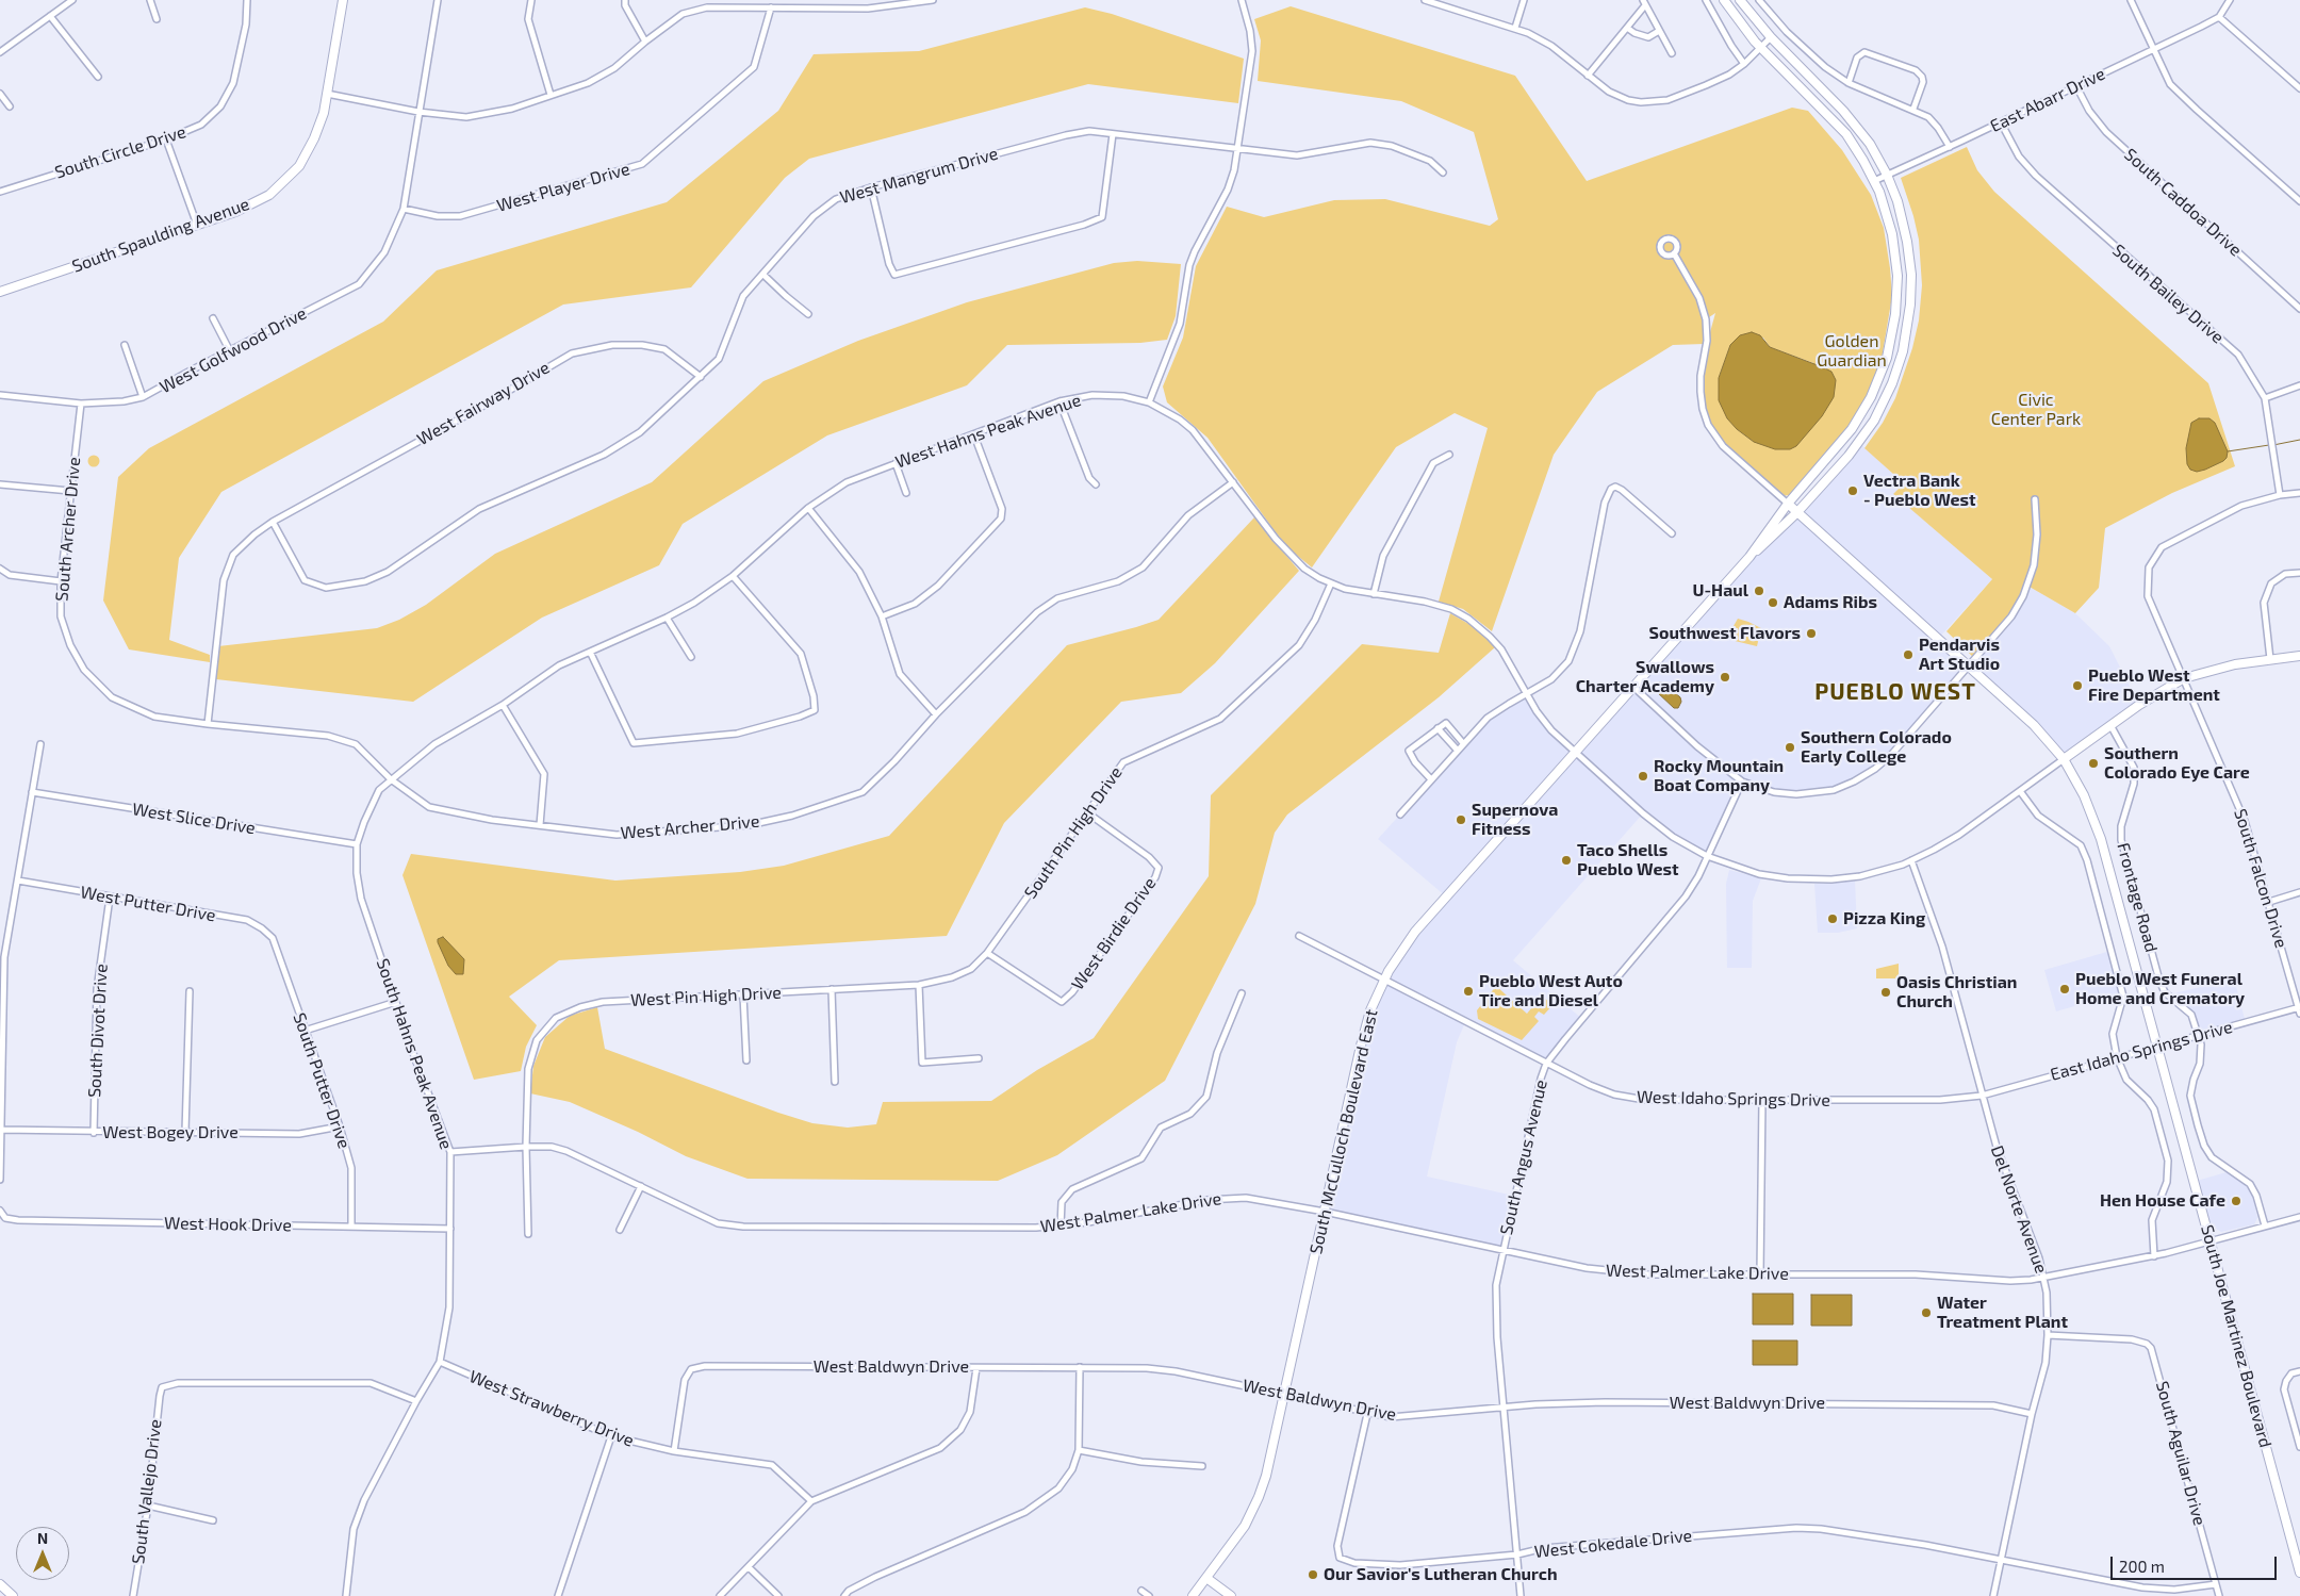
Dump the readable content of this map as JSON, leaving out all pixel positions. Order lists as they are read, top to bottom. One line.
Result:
{"streets":{"main road":["South Spaulding Avenue","South McCulloch Boulevard East","South Joe Martinez Boulevard"],"street":["East Abarr Drive","South Circle Drive","West Mangrum Drive","West Player Drive","South Caddoa Drive","South Bailey Drive","West Golfwood Drive","West Fairway Drive","West Hahns Peak Avenue","South Archer Drive","West Slice Drive","West Archer Drive","South Pin High Drive","South Falcon Drive","Frontage Road","West Putter Drive","West Birdie Drive","West Pin High Drive","South Divot Drive","East Idaho Springs Drive","South Hahns Peak Avenue","South Putter Drive","West Idaho Springs Drive","West Bogey Drive","South Angus Avenue","Del Norte Avenue","West Palmer Lake Drive","West Hook Drive","West Baldwyn Drive","West Strawberry Drive","South Aguilar Drive","South Vallejo Drive","West Cokedale Drive"]},"crossings":[["East Abarr Drive","South Caddoa Drive"],["East Abarr Drive","South Bailey Drive"],["East Abarr Drive","South McCulloch Boulevard East"],["West Mangrum Drive","West Fairway Drive"],["West Player Drive","West Golfwood Drive"],["South Bailey Drive","South Falcon Drive"],["West Golfwood Drive","South Archer Drive"],["West Fairway Drive","South Archer Drive"],["West Fairway Drive","West Archer Drive"],["West Hahns Peak Avenue","West Slice Drive"],["West Hahns Peak Avenue","West Archer Drive"],["West Hahns Peak Avenue","South Pin High Drive"],["West Hahns Peak Avenue","South Hahns Peak Avenue"],["West Hahns Peak Avenue","South McCulloch Boulevard East"],["West Hahns Peak Avenue","South Angus Avenue"],["West Hahns Peak Avenue","Del Norte Avenue"],["West Hahns Peak Avenue","South Joe Martinez Boulevard"],["South Archer Drive","West Archer Drive"],["West Slice Drive","South Hahns Peak Avenue"],["South Pin High Drive","West Birdie Drive"],["South Pin High Drive","West Pin High Drive"],["South Falcon Drive","East Idaho Springs Drive"],["Frontage Road","East Idaho Springs Drive"],["Frontage Road","West Palmer Lake Drive"],["West Putter Drive","South Divot Drive"],["West Putter Drive","South Putter Drive"],["West Birdie Drive","West Pin High Drive"],["West Pin High Drive","West Palmer Lake Drive"],["South Divot Drive","West Bogey Drive"],["East Idaho Springs Drive","West Idaho Springs Drive"],["East Idaho Springs Drive","Del Norte Avenue"],["East Idaho Springs Drive","South Joe Martinez Boulevard"],["South Hahns Peak Avenue","West Palmer Lake Drive"],["South Hahns Peak Avenue","West Hook Drive"],["South Hahns Peak Avenue","West Strawberry Drive"],["South Hahns Peak Avenue","South Vallejo Drive"],["South Putter Drive","West Bogey Drive"],["South Putter Drive","West Hook Drive"],["West Idaho Springs Drive","South McCulloch Boulevard East"],["West Idaho Springs Drive","South Angus Avenue"],["West Idaho Springs Drive","Del Norte Avenue"],["South McCulloch Boulevard East","West Palmer Lake Drive"],["South McCulloch Boulevard East","South Joe Martinez Boulevard"],["South McCulloch Boulevard East","West Baldwyn Drive"],["South Angus Avenue","West Palmer Lake Drive"],["South Angus Avenue","West Baldwyn Drive"],["South Angus Avenue","West Cokedale Drive"],["Del Norte Avenue","West Palmer Lake Drive"],["Del Norte Avenue","West Baldwyn Drive"],["Del Norte Avenue","South Aguilar Drive"],["Del Norte Avenue","West Cokedale Drive"],["West Palmer Lake Drive","South Joe Martinez Boulevard"],["West Baldwyn Drive","West Strawberry Drive"],["West Baldwyn Drive","West Cokedale Drive"],["South Aguilar Drive","West Cokedale Drive"]],"districts":["PUEBLO WEST"],"parks":["Golden Guardian","Civic Center Park"],"places":["Vectra Bank - Pueblo West","U-Haul","Adams Ribs","Southwest Flavors","Pendarvis Art Studio","Swallows Charter Academy","Pueblo West Fire Department","Southern Colorado Early College","Southern Colorado Eye Care","Rocky Mountain Boat Company","Supernova Fitness","Taco Shells Pueblo West","Pizza King","Pueblo West Funeral Home and Crematory","Pueblo West Auto Tire and Diesel","Oasis Christian Church","Hen House Cafe","Water Treatment Plant","Our Savior's Lutheran Church"],"scale_bar":"200 m","north":"top"}
